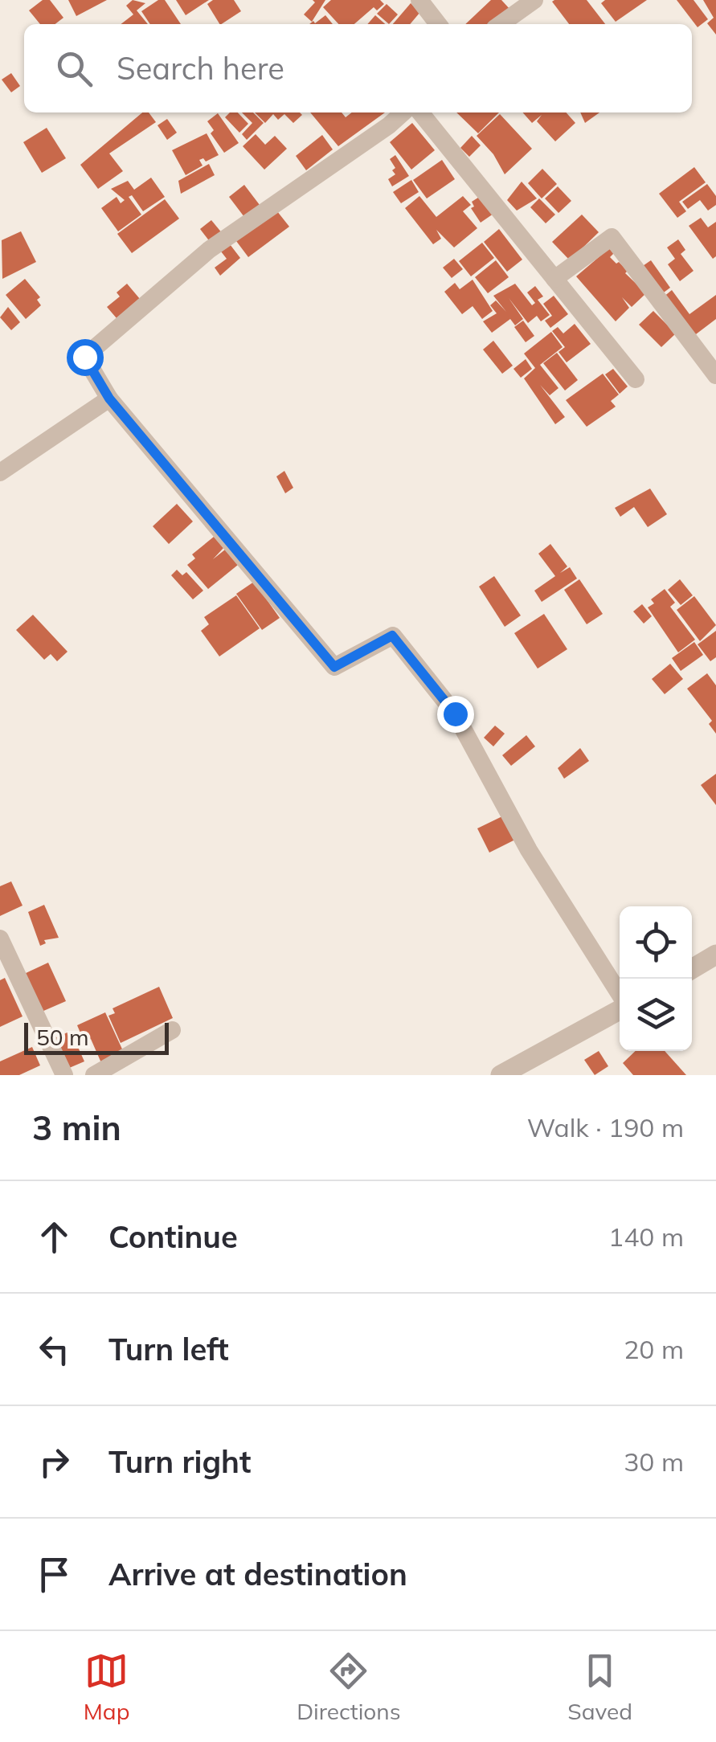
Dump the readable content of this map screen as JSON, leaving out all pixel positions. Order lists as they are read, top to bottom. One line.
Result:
{"scale_bar":"50 m","page":{"search":"Search here","scale":"50 m","heading":["3 min","Walk · 190 m"],"list":[["Continue","140 m"],["Turn left","20 m"],["Turn right","30 m"],"Arrive at destination"],"nav":["Map","Directions","Saved"]}}
